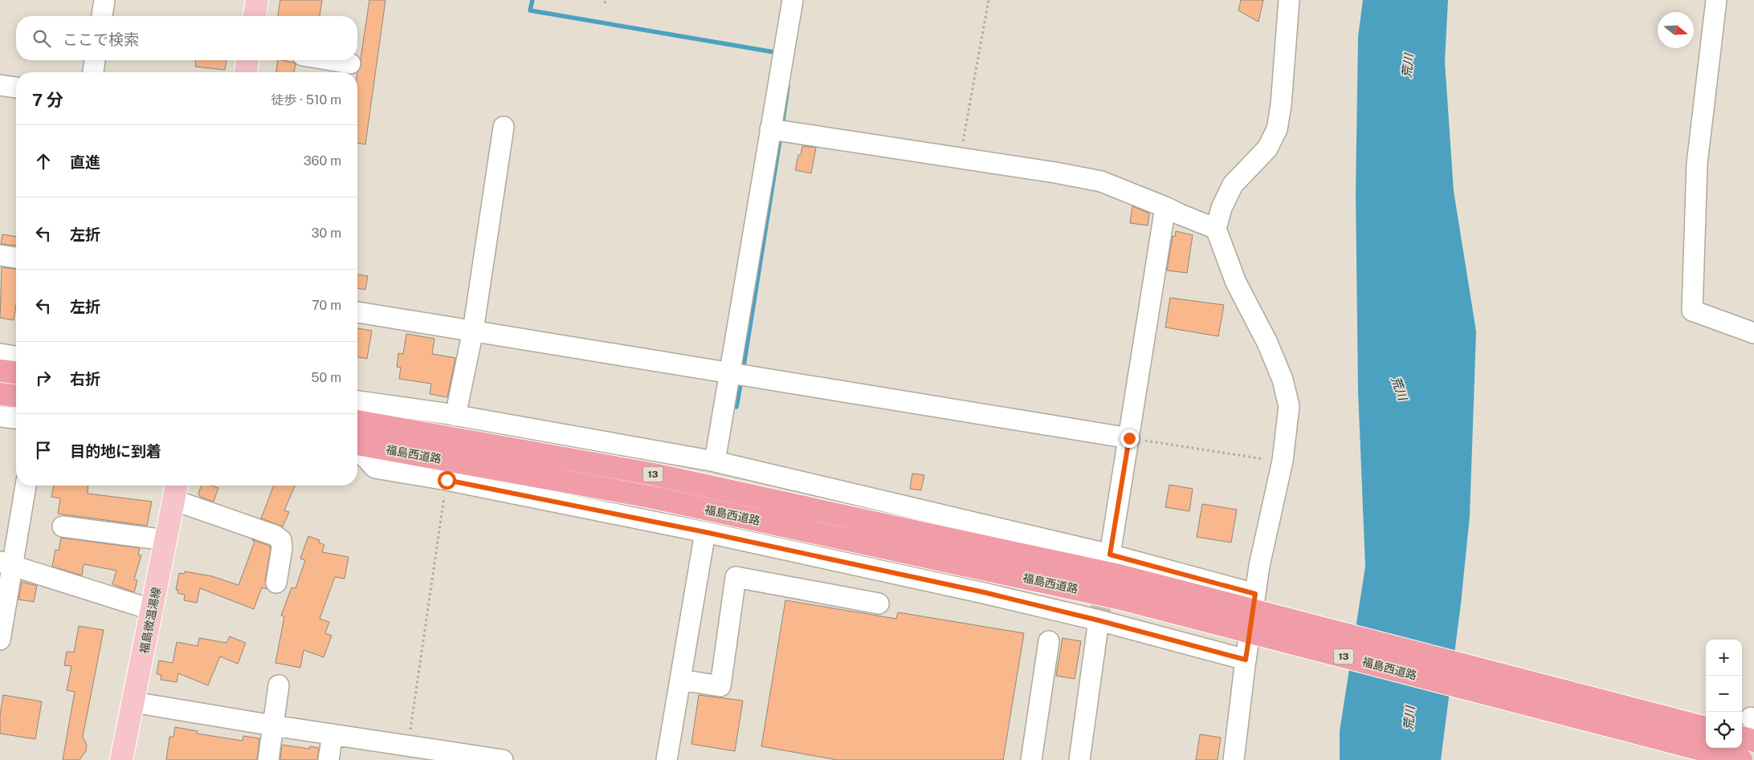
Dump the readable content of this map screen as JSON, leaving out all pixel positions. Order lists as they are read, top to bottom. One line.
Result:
{"streets":{"highway":["福島西道路","13"],"main road":["福島微温湯線"]},"water":["荒川"],"north":"right","page":{"search":"ここで検索","heading":["7 分","徒歩 · 510 m"],"list":[["直進","360 m"],["左折","30 m"],["左折","70 m"],["右折","50 m"],"目的地に到着"],"map_buttons":["+","−"]}}
